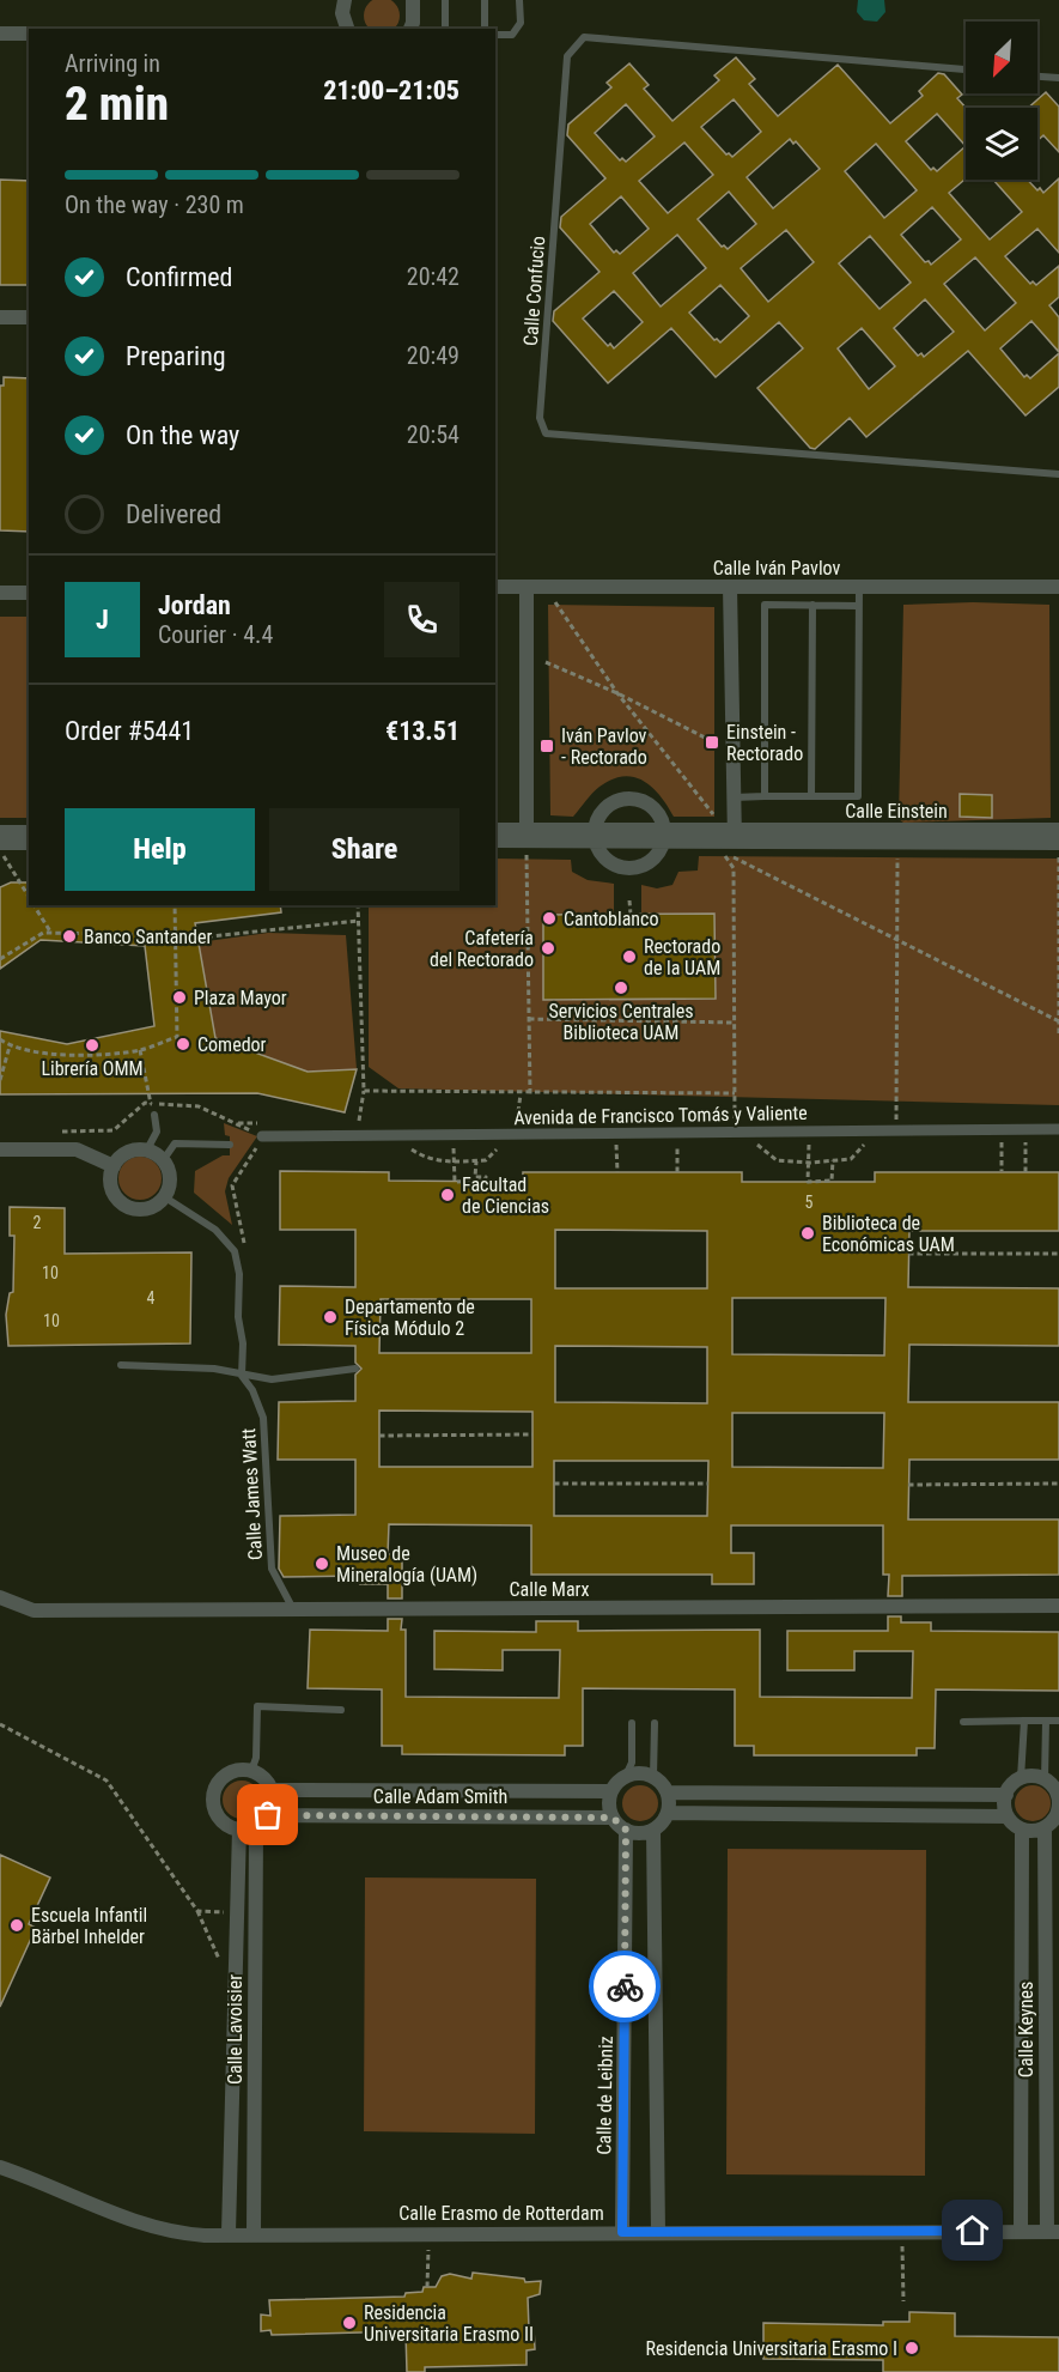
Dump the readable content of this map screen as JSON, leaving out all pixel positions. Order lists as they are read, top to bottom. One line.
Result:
{"streets":{"street":["Calle Iván Pavlov","Calle Einstein","Avenida de Francisco Tomás y Valiente","Calle Marx","Calle Adam Smith","Calle Lavoisier","Calle Keynes","Calle de Leibniz","Calle Erasmo de Rotterdam"],"lane":["Calle Confucio","Calle James Watt"]},"crossings":[["Calle James Watt","Calle Marx"],["Calle Adam Smith","Calle Lavoisier"],["Calle Adam Smith","Calle de Leibniz"],["Calle Lavoisier","Calle Erasmo de Rotterdam"],["Calle Keynes","Calle Erasmo de Rotterdam"],["Calle de Leibniz","Calle Erasmo de Rotterdam"]],"places":{"transit":["Einstein - Rectorado","Iván Pavlov - Rectorado"],"other":["Cantoblanco","Banco Santander","Cafetería del Rectorado","Rectorado de la UAM","Servicios Centrales Biblioteca UAM","Plaza Mayor","Comedor","Librería OMM","Facultad de Ciencias","Biblioteca de Económicas UAM","Departamento de Física Módulo 2","Museo de Mineralogía (UAM)","Escuela Infantil Bärbel Inhelder","Residencia Universitaria Erasmo II","Residencia Universitaria Erasmo I"]},"house_numbers":["5","2","10","4","10"],"north":"bottom left","page":{"heading":["2 min","Arriving in","21:00–21:05"],"panel":["Jordan","Courier · 4.4","Order #5441","€13.51"],"bar":"On the way · 230 m","list":[["Confirmed","20:42"],["Preparing","20:49"],["On the way","20:54"],"Delivered"],"round":"J","buttons":["Help","Share"]}}
